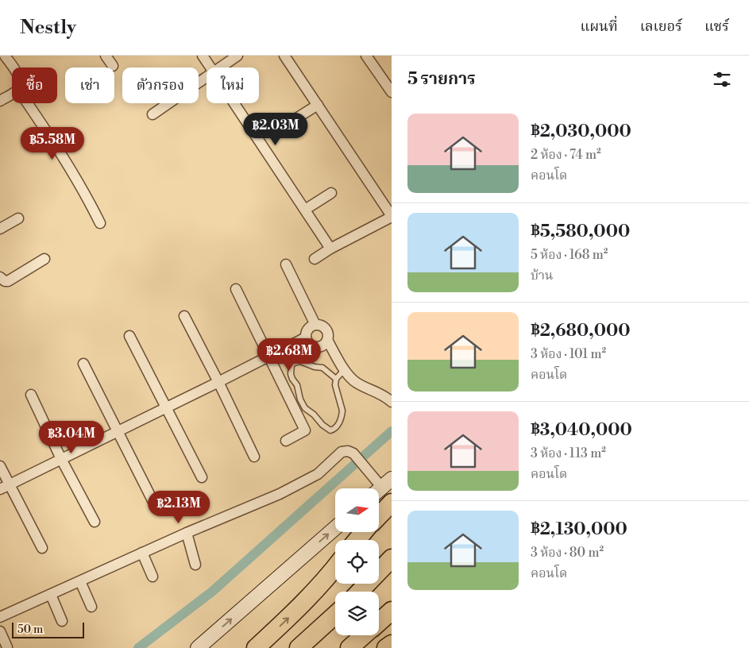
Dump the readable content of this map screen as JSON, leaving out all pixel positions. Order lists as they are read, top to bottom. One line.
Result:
{"scale_bar":"50 m","north":"right","page":{"header":"Nestly","nav":["แผนที่","เลเยอร์","แชร์"],"heading":"5 รายการ","chip":["ซื้อ","เช่า","ตัวกรอง","ใหม่"],"list":[{"name":"฿2,030,000","note":"2 ห้อง · 74 m² · คอนโด"},{"name":"฿5,580,000","note":"5 ห้อง · 168 m² · บ้าน"},{"name":"฿2,680,000","note":"3 ห้อง · 101 m² · คอนโด"},{"name":"฿3,040,000","note":"3 ห้อง · 113 m² · คอนโด"},{"name":"฿2,130,000","note":"3 ห้อง · 80 m² · คอนโด"}],"price":["฿2.03M","฿5.58M","฿2.68M","฿3.04M","฿2.13M"],"scale":"50 m"}}
